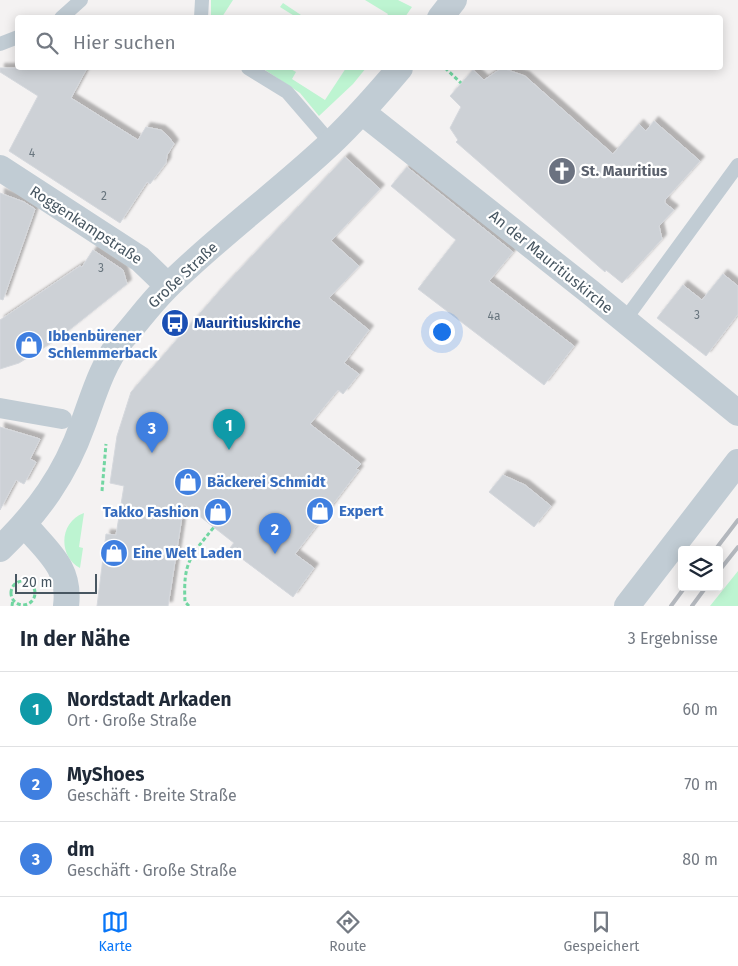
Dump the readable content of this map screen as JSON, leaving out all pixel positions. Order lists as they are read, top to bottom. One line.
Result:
{"streets":{"street":["Roggenkampstraße","An der Mauritiuskirche","Große Straße"]},"crossings":[["Roggenkampstraße","Große Straße"],["An der Mauritiuskirche","Große Straße"]],"places":{"church":["St. Mauritius"],"bus stop":["Mauritiuskirche"],"shop":["Ibbenbürener Schlemmerback","Bäckerei Schmidt","Expert","Takko Fashion","Eine Welt Laden"]},"house_numbers":["4","2","3","3","4a"],"scale_bar":"20 m","page":{"search":"Hier suchen","pins":["1","3","2"],"scale":"20 m","heading":["In der Nähe","3 Ergebnisse"],"list":[{"mark":"1","name":"Nordstadt Arkaden","note":"Ort · Große Straße","value":"60 m"},{"mark":"2","name":"MyShoes","note":"Geschäft · Breite Straße","value":"70 m"},{"mark":"3","name":"dm","note":"Geschäft · Große Straße","value":"80 m"}],"nav":["Karte","Route","Gespeichert"]}}
